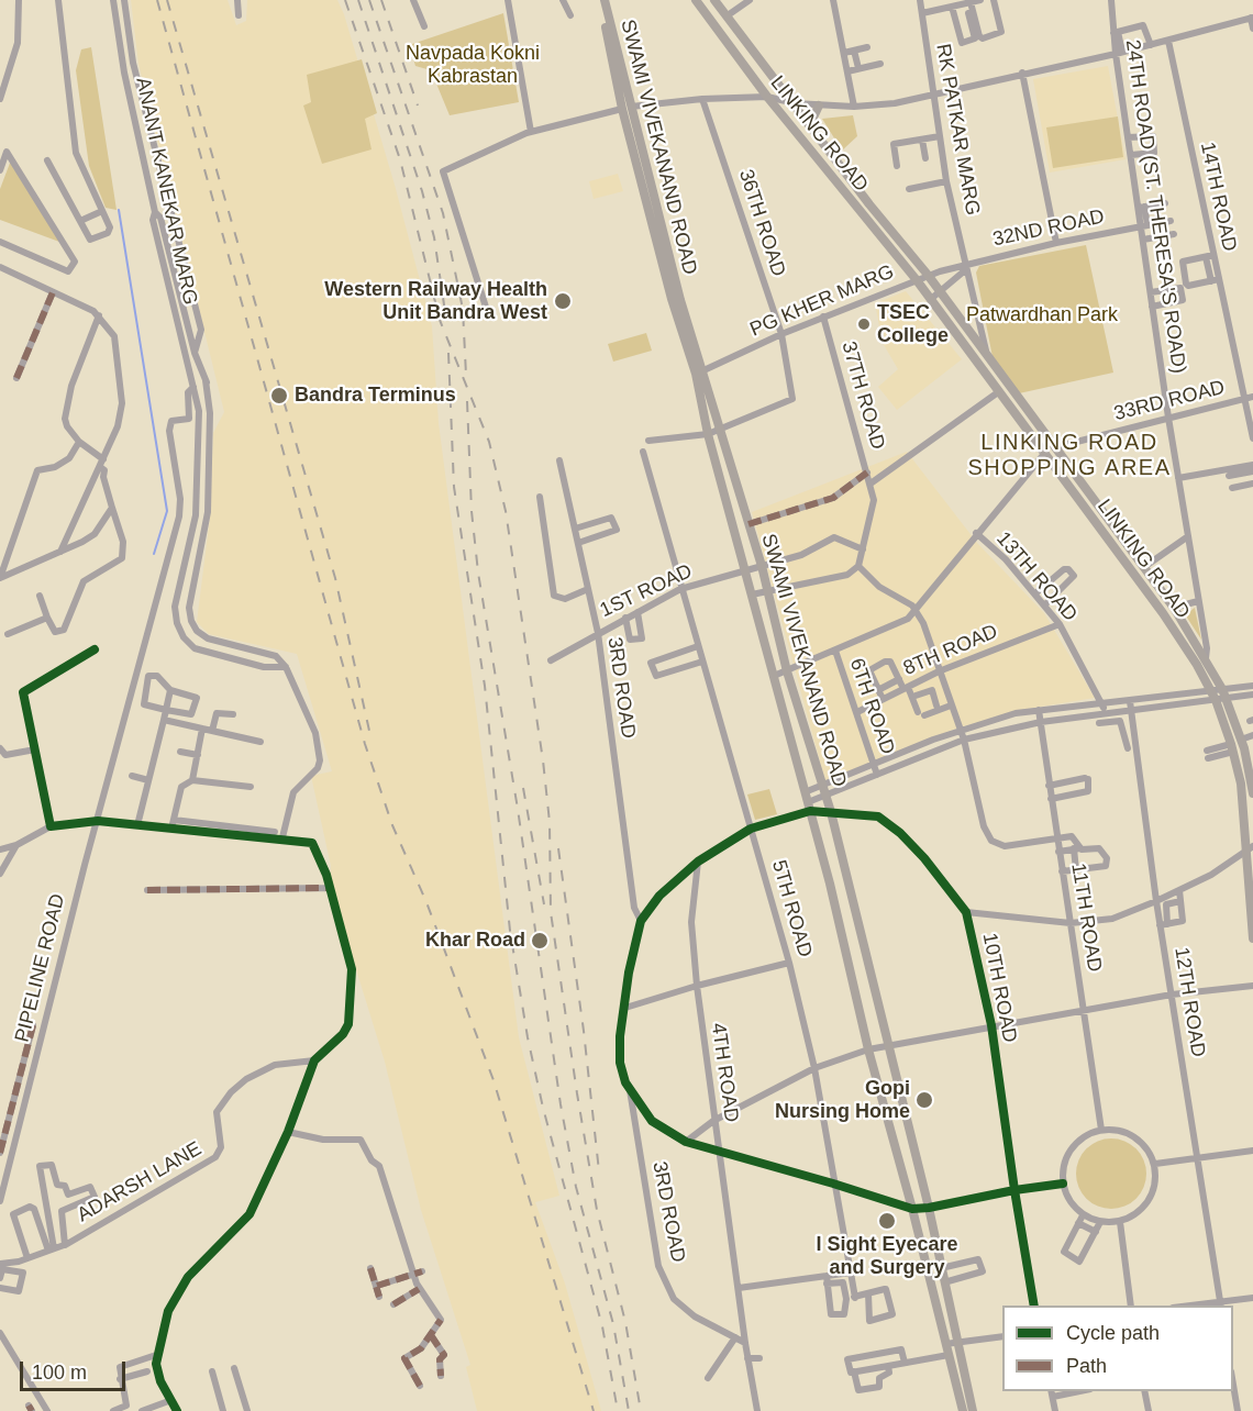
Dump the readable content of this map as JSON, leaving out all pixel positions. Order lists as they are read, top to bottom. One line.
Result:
{"streets":{"main road":["LINKING ROAD","SWAMI VIVEKANAND ROAD"],"street":["RK PATKAR MARG","ANANT KANEKAR MARG","14TH ROAD","24TH ROAD (ST. THERESA'S ROAD)","36TH ROAD","32ND ROAD","PG KHER MARG","37TH ROAD","33RD ROAD","13TH ROAD","1ST ROAD","8TH ROAD","3RD ROAD","6TH ROAD","5TH ROAD","11TH ROAD","PIPELINE ROAD","10TH ROAD","12TH ROAD","4TH ROAD","ADARSH LANE"]},"crossings":[["RK PATKAR MARG","LINKING ROAD"],["RK PATKAR MARG","32ND ROAD"],["RK PATKAR MARG","PG KHER MARG"],["LINKING ROAD","24TH ROAD (ST. THERESA'S ROAD)"],["LINKING ROAD","PG KHER MARG"],["LINKING ROAD","33RD ROAD"],["SWAMI VIVEKANAND ROAD","36TH ROAD"],["SWAMI VIVEKANAND ROAD","PG KHER MARG"],["SWAMI VIVEKANAND ROAD","1ST ROAD"],["SWAMI VIVEKANAND ROAD","10TH ROAD"],["14TH ROAD","33RD ROAD"],["24TH ROAD (ST. THERESA'S ROAD)","32ND ROAD"],["24TH ROAD (ST. THERESA'S ROAD)","33RD ROAD"],["36TH ROAD","PG KHER MARG"],["32ND ROAD","PG KHER MARG"],["PG KHER MARG","37TH ROAD"],["37TH ROAD","1ST ROAD"],["13TH ROAD","8TH ROAD"],["1ST ROAD","3RD ROAD"],["1ST ROAD","5TH ROAD"],["8TH ROAD","6TH ROAD"],["3RD ROAD","4TH ROAD"]],"districts":["LINKING ROAD SHOPPING AREA"],"parks":["Navpada Kokni Kabrastan","Patwardhan Park"],"places":["Western Railway Health Unit Bandra West","TSEC College","Bandra Terminus","Khar Road","Gopi Nursing Home","I Sight Eyecare and Surgery"],"legend":["Cycle path","Path"],"scale_bar":"100 m"}
